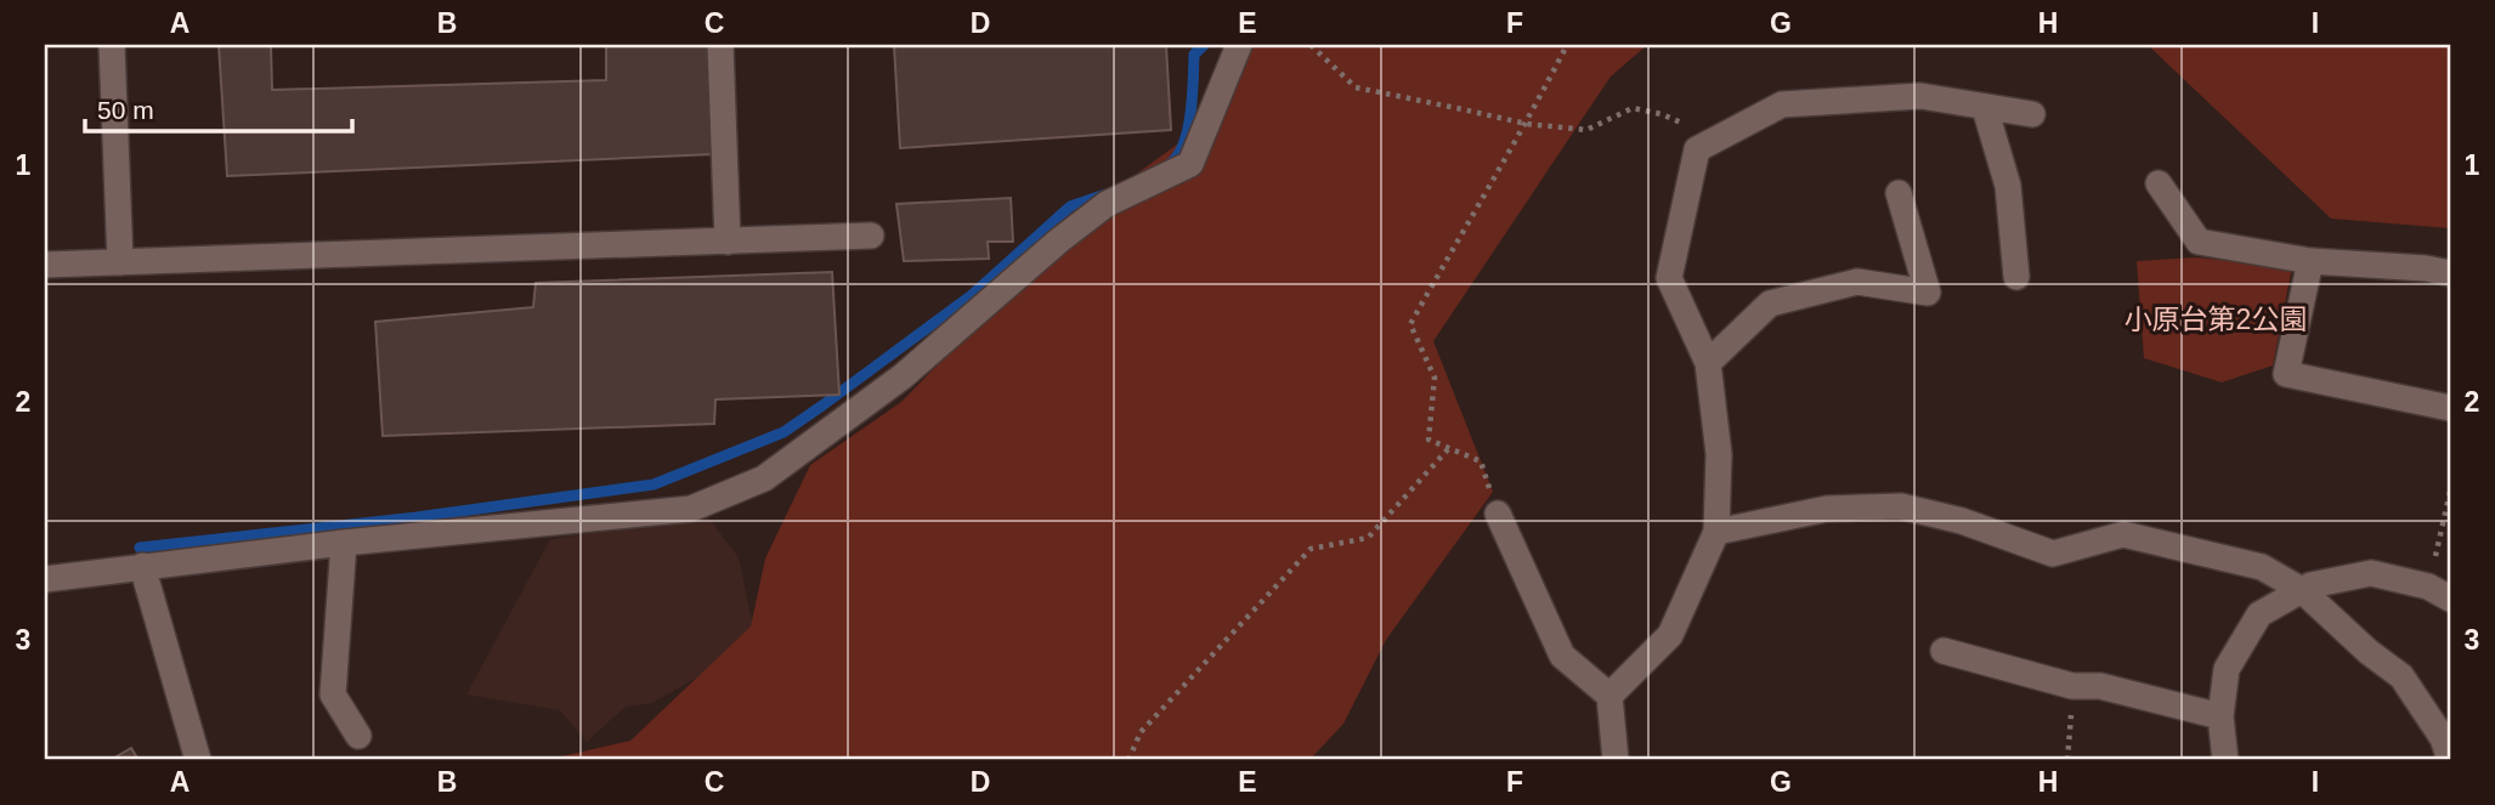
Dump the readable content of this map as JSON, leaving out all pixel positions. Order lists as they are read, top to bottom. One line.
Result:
{"parks":["小原台第2公園"],"scale_bar":"50 m","grid":{"columns":["A","B","C","D","E","F","G","H","I"],"rows":["1","2","3"]}}
